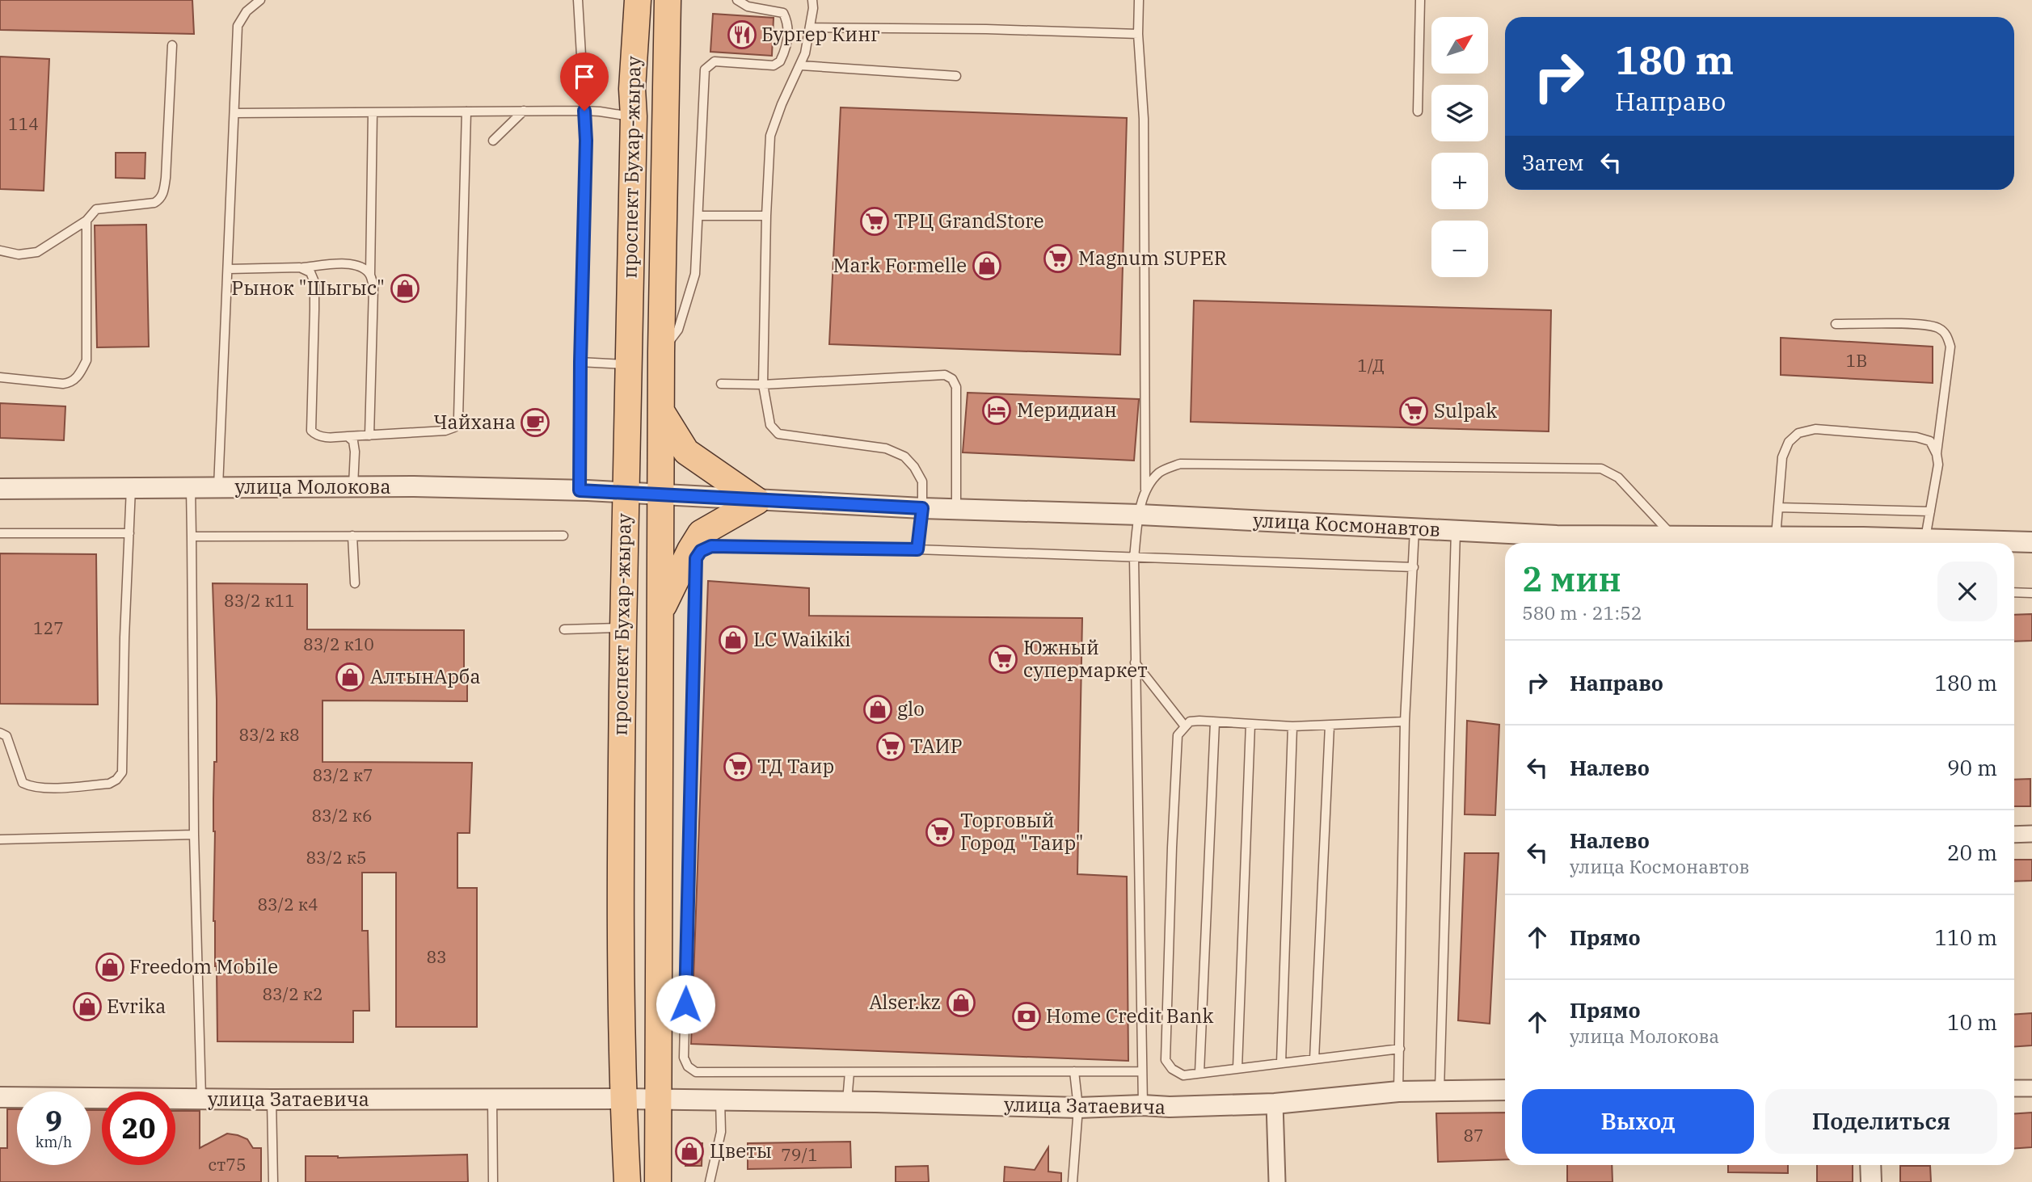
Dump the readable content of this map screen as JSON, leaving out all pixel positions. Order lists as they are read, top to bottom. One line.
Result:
{"streets":{"main road":["проспект Бухар-жырау"],"street":["улица Молокова","улица Космонавтов","улица Затаевича"]},"crossings":[["проспект Бухар-жырау","улица Молокова"],["проспект Бухар-жырау","улица Космонавтов"],["проспект Бухар-жырау","улица Затаевича"],["улица Молокова","улица Космонавтов"]],"places":{"restaurant":["Бургер Кинг"],"supermarket":["ТРЦ GrandStore","Magnum SUPER","Sulpak","Южный супермаркет","ТАИР","ТД Таир","Торговый Город \"Таир\""],"shop":["Mark Formelle","Рынок \"Шыгыс\"","LC Waikiki","АлтынАрба","glo","Freedom Mobile","Alser.kz","Evrika","Цветы"],"hotel":["Меридиан"],"cafe":["Чайхана"],"bank":["Home Credit Bank"]},"house_numbers":["114","1В","1/Д","83/2 к11","127","83/2 к10","83/2 к8","83/2 к7","83/2 к6","83/2 к5","83/2 к4","83","83/2 к2","87","79/1","ст75"],"north":"top right","page":{"map_buttons":["+","−"],"turn":["180 m","Направо"],"then":"Затем","heading":["2 мин","580 m · 21:52"],"list":[{"name":"Направо","value":"180 m"},{"name":"Налево","value":"90 m"},{"name":"Налево","note":"улица Космонавтов","value":"20 m"},{"name":"Прямо","value":"110 m"},{"name":"Прямо","note":"улица Молокова","value":"10 m"}],"buttons":["Выход","Поделиться"],"speed":"9 km/h","limit":"20"}}
